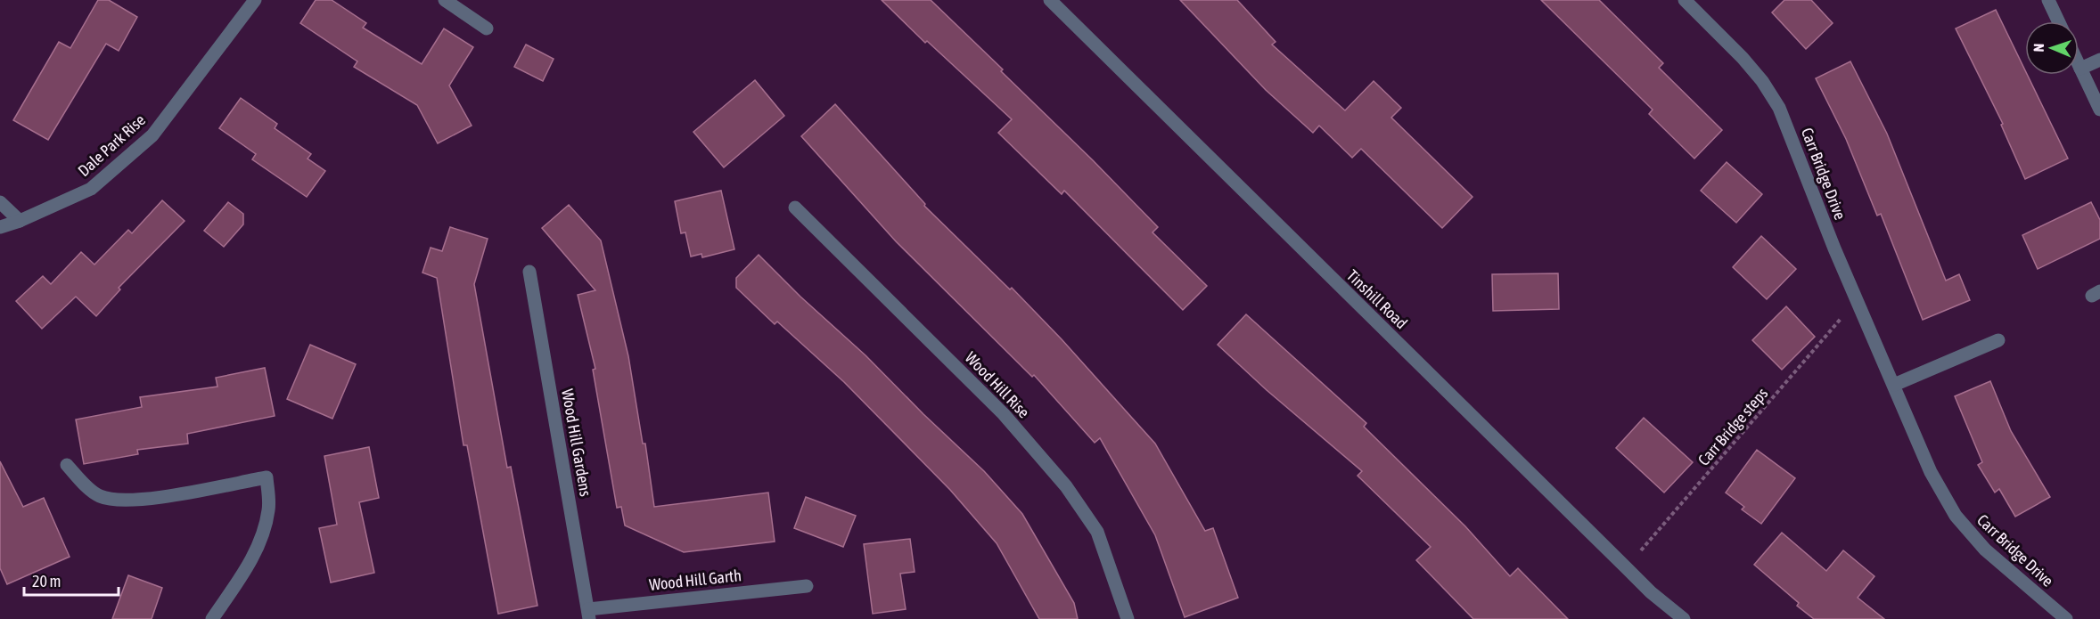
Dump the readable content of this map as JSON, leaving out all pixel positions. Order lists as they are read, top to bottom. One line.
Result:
{"streets":{"street":["Dale Park Rise","Carr Bridge Drive","Tinshill Road","Wood Hill Rise","Wood Hill Gardens","Wood Hill Garth"],"path":["Carr Bridge steps"]},"crossings":[["Carr Bridge Drive","Carr Bridge steps"],["Tinshill Road","Carr Bridge steps"],["Wood Hill Gardens","Wood Hill Garth"]],"scale_bar":"20 m","north":"left"}
